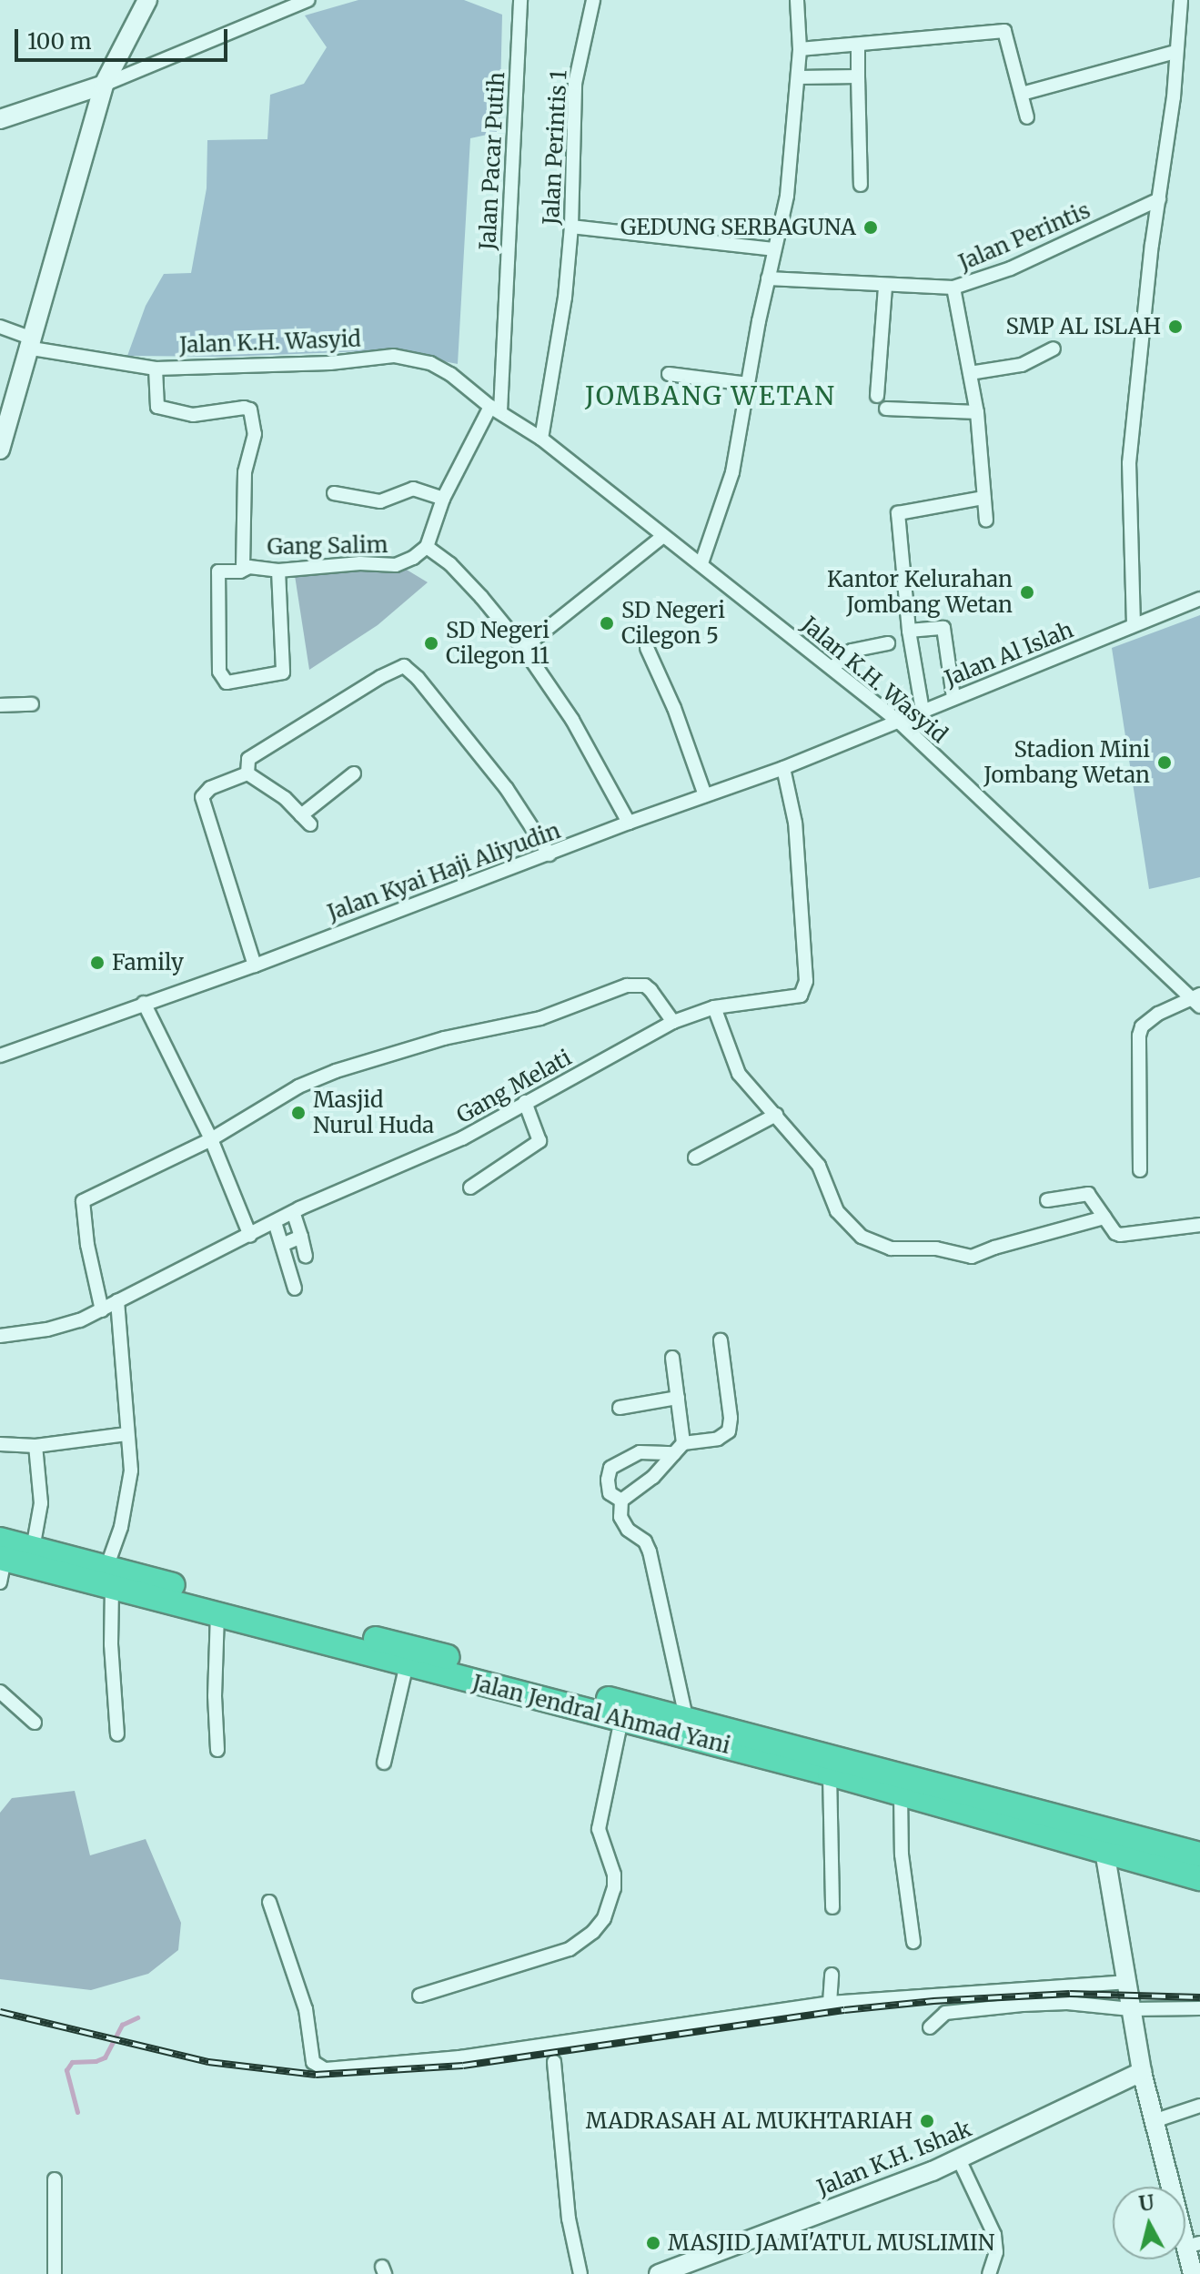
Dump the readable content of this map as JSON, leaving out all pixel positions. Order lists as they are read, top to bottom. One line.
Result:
{"streets":{"highway":["Jalan Jendral Ahmad Yani"],"street":["Jalan Perintis 1","Jalan Pacar Putih","Jalan Perintis","Jalan K.H. Wasyid","Gang Salim","Jalan Al Islah","Jalan Kyai Haji Aliyudin","Gang Melati","Jalan K.H. Ishak"]},"crossings":[["Jalan Perintis 1","Jalan K.H. Wasyid"],["Jalan Pacar Putih","Jalan K.H. Wasyid"],["Jalan K.H. Wasyid","Jalan Al Islah"],["Jalan K.H. Wasyid","Jalan Kyai Haji Aliyudin"],["Jalan Al Islah","Jalan Kyai Haji Aliyudin"],["Jalan Kyai Haji Aliyudin","Gang Melati"]],"districts":["JOMBANG WETAN"],"places":["GEDUNG SERBAGUNA","SMP AL ISLAH","Kantor Kelurahan Jombang Wetan","SD Negeri Cilegon 5","SD Negeri Cilegon 11","Stadion Mini Jombang Wetan","Family","Masjid Nurul Huda","MADRASAH AL MUKHTARIAH","MASJID JAMI'ATUL MUSLIMIN"],"scale_bar":"100 m","north":"top"}
